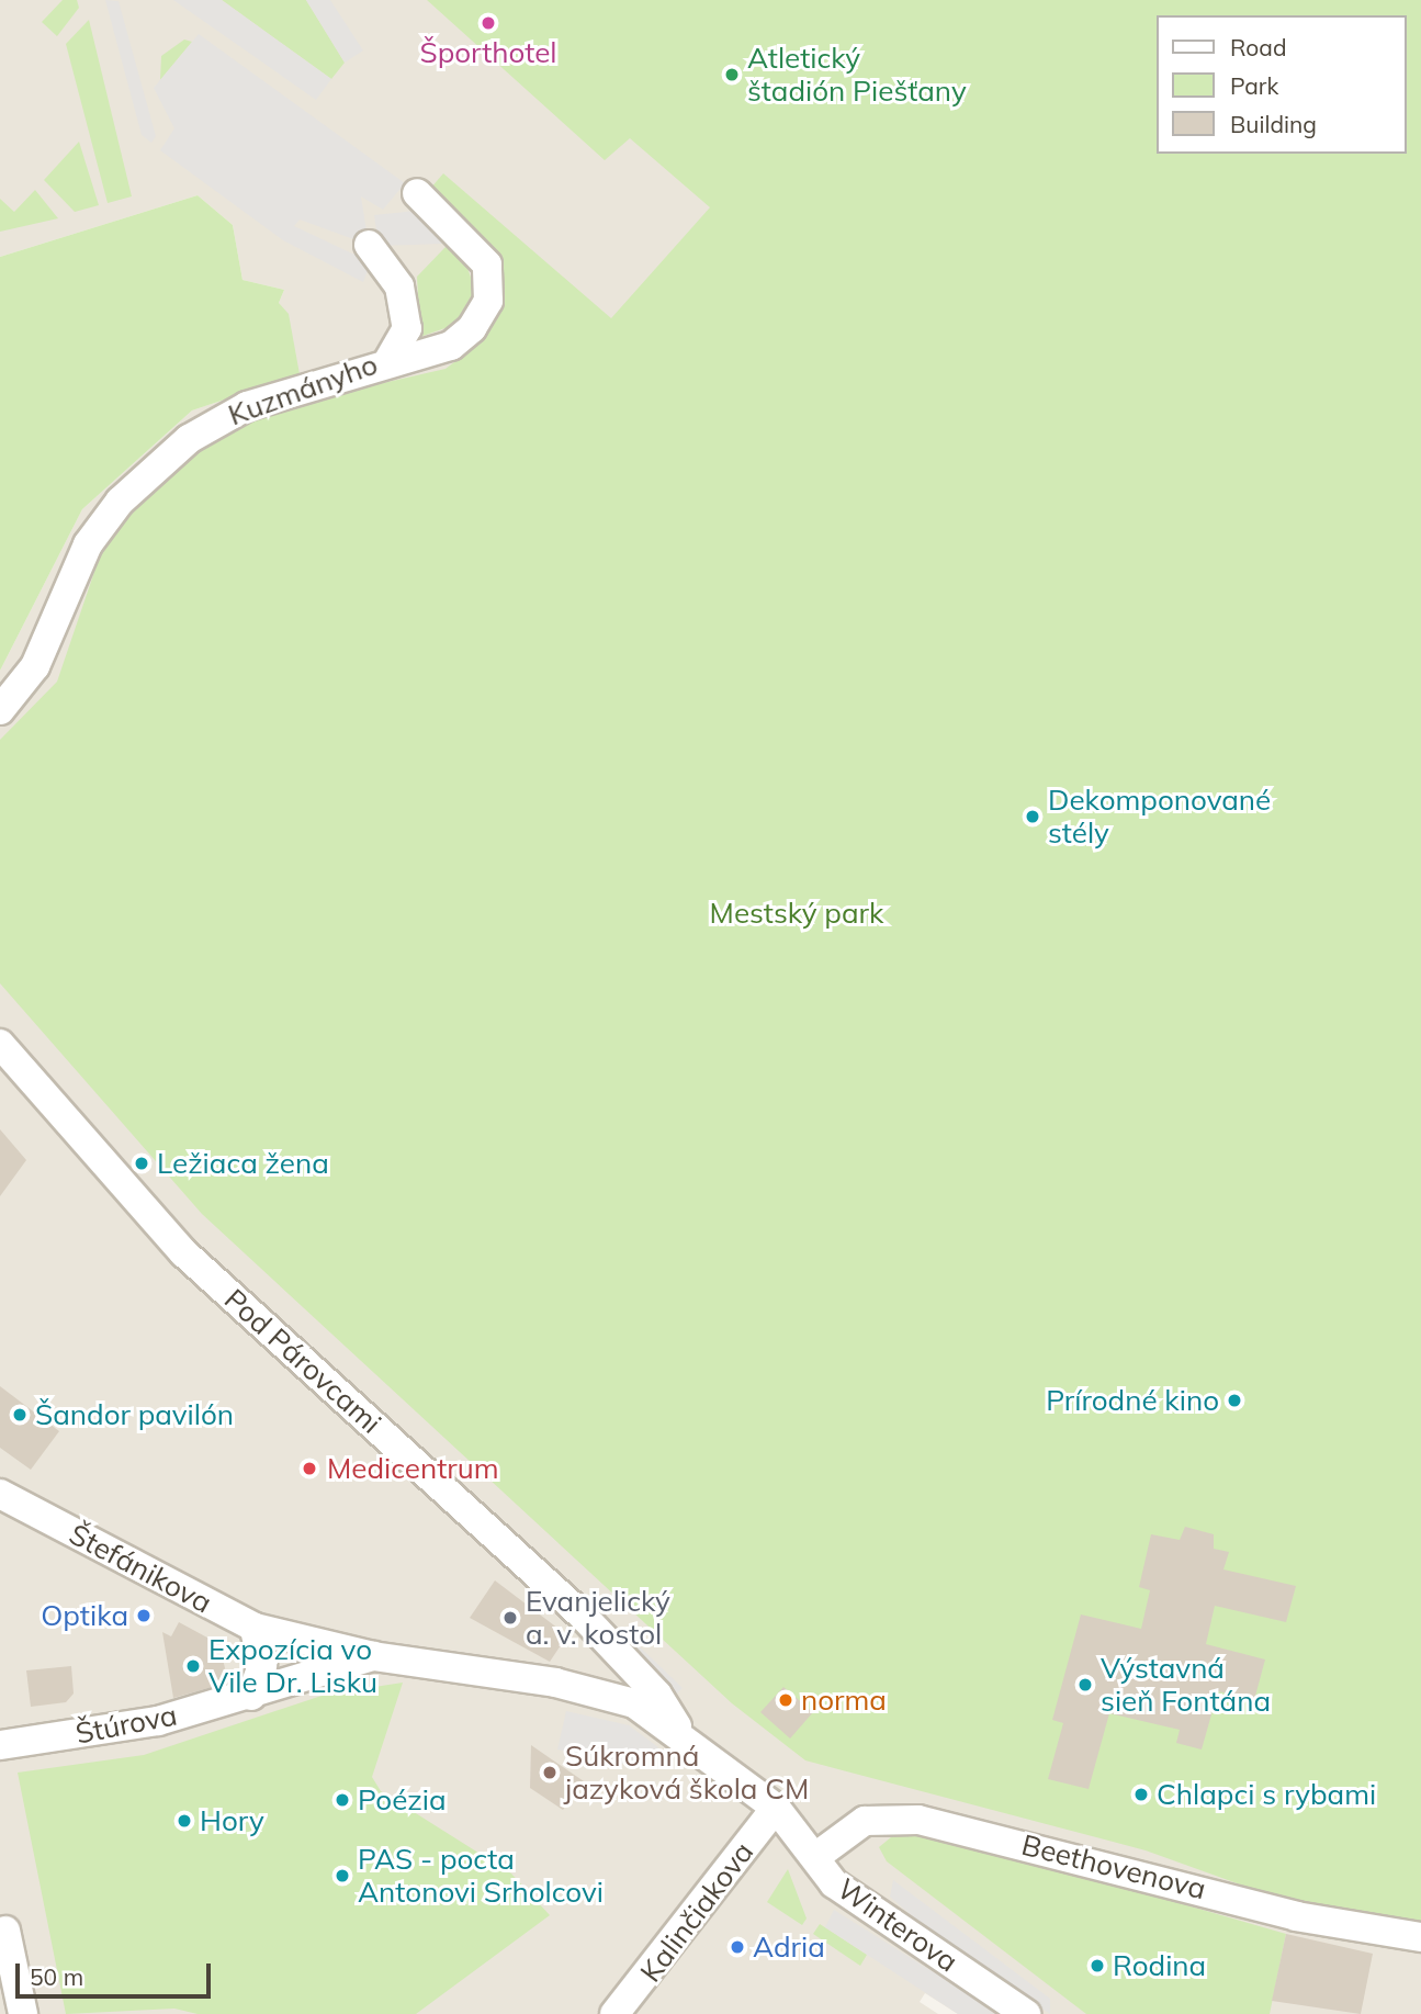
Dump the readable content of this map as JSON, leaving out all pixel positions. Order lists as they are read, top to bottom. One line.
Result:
{"streets":{"street":["Kuzmányho","Pod Párovcami","Štefánikova","Štúrova","Beethovenova","Kalinčiakova","Winterova"]},"crossings":[["Pod Párovcami","Winterova"],["Štefánikova","Štúrova"],["Štefánikova","Winterova"],["Štúrova","Winterova"],["Beethovenova","Winterova"],["Kalinčiakova","Winterova"]],"parks":["Mestský park"],"places":["Športhotel","Atletický štadión Piešťany","Dekomponované stély","Ležiaca žena","Prírodné kino","Šandor pavilón","Medicentrum","Optika","Evanjelický a. v. kostol","Expozícia vo Vile Dr. Lisku","Výstavná sieň Fontána","norma","Súkromná jazyková škola CM","Chlapci s rybami","Poézia","Hory","PAS - pocta Antonovi Srholcovi","Adria","Rodina"],"legend":["Road","Park","Building"],"scale_bar":"50 m"}
